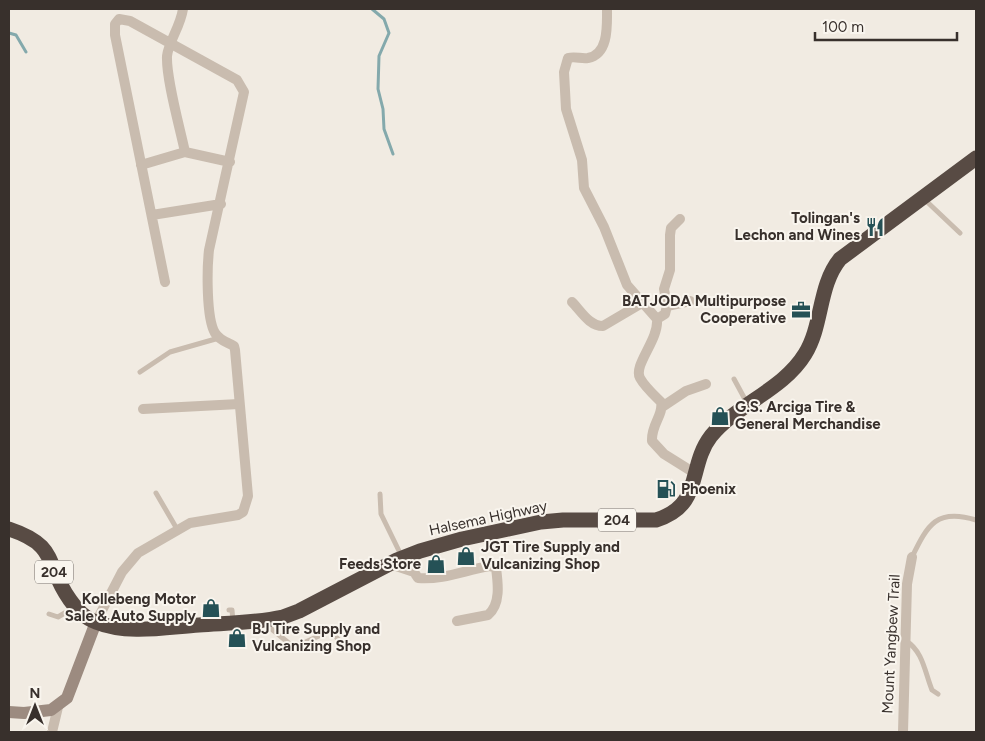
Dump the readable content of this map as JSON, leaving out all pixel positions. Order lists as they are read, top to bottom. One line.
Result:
{"streets":{"highway":["Halsema Highway","204"],"street":["Mount Yangbew Trail"]},"places":{"restaurant":["Tolingan's Lechon and Wines"],"office":["BATJODA Multipurpose Cooperative"],"shop":["G.S. Arciga Tire & General Merchandise","JGT Tire Supply and Vulcanizing Shop","Feeds Store","Kollebeng Motor Sale & Auto Supply","BJ Tire Supply and Vulcanizing Shop"],"fuel station":["Phoenix"]},"scale_bar":"100 m","north":"top"}
